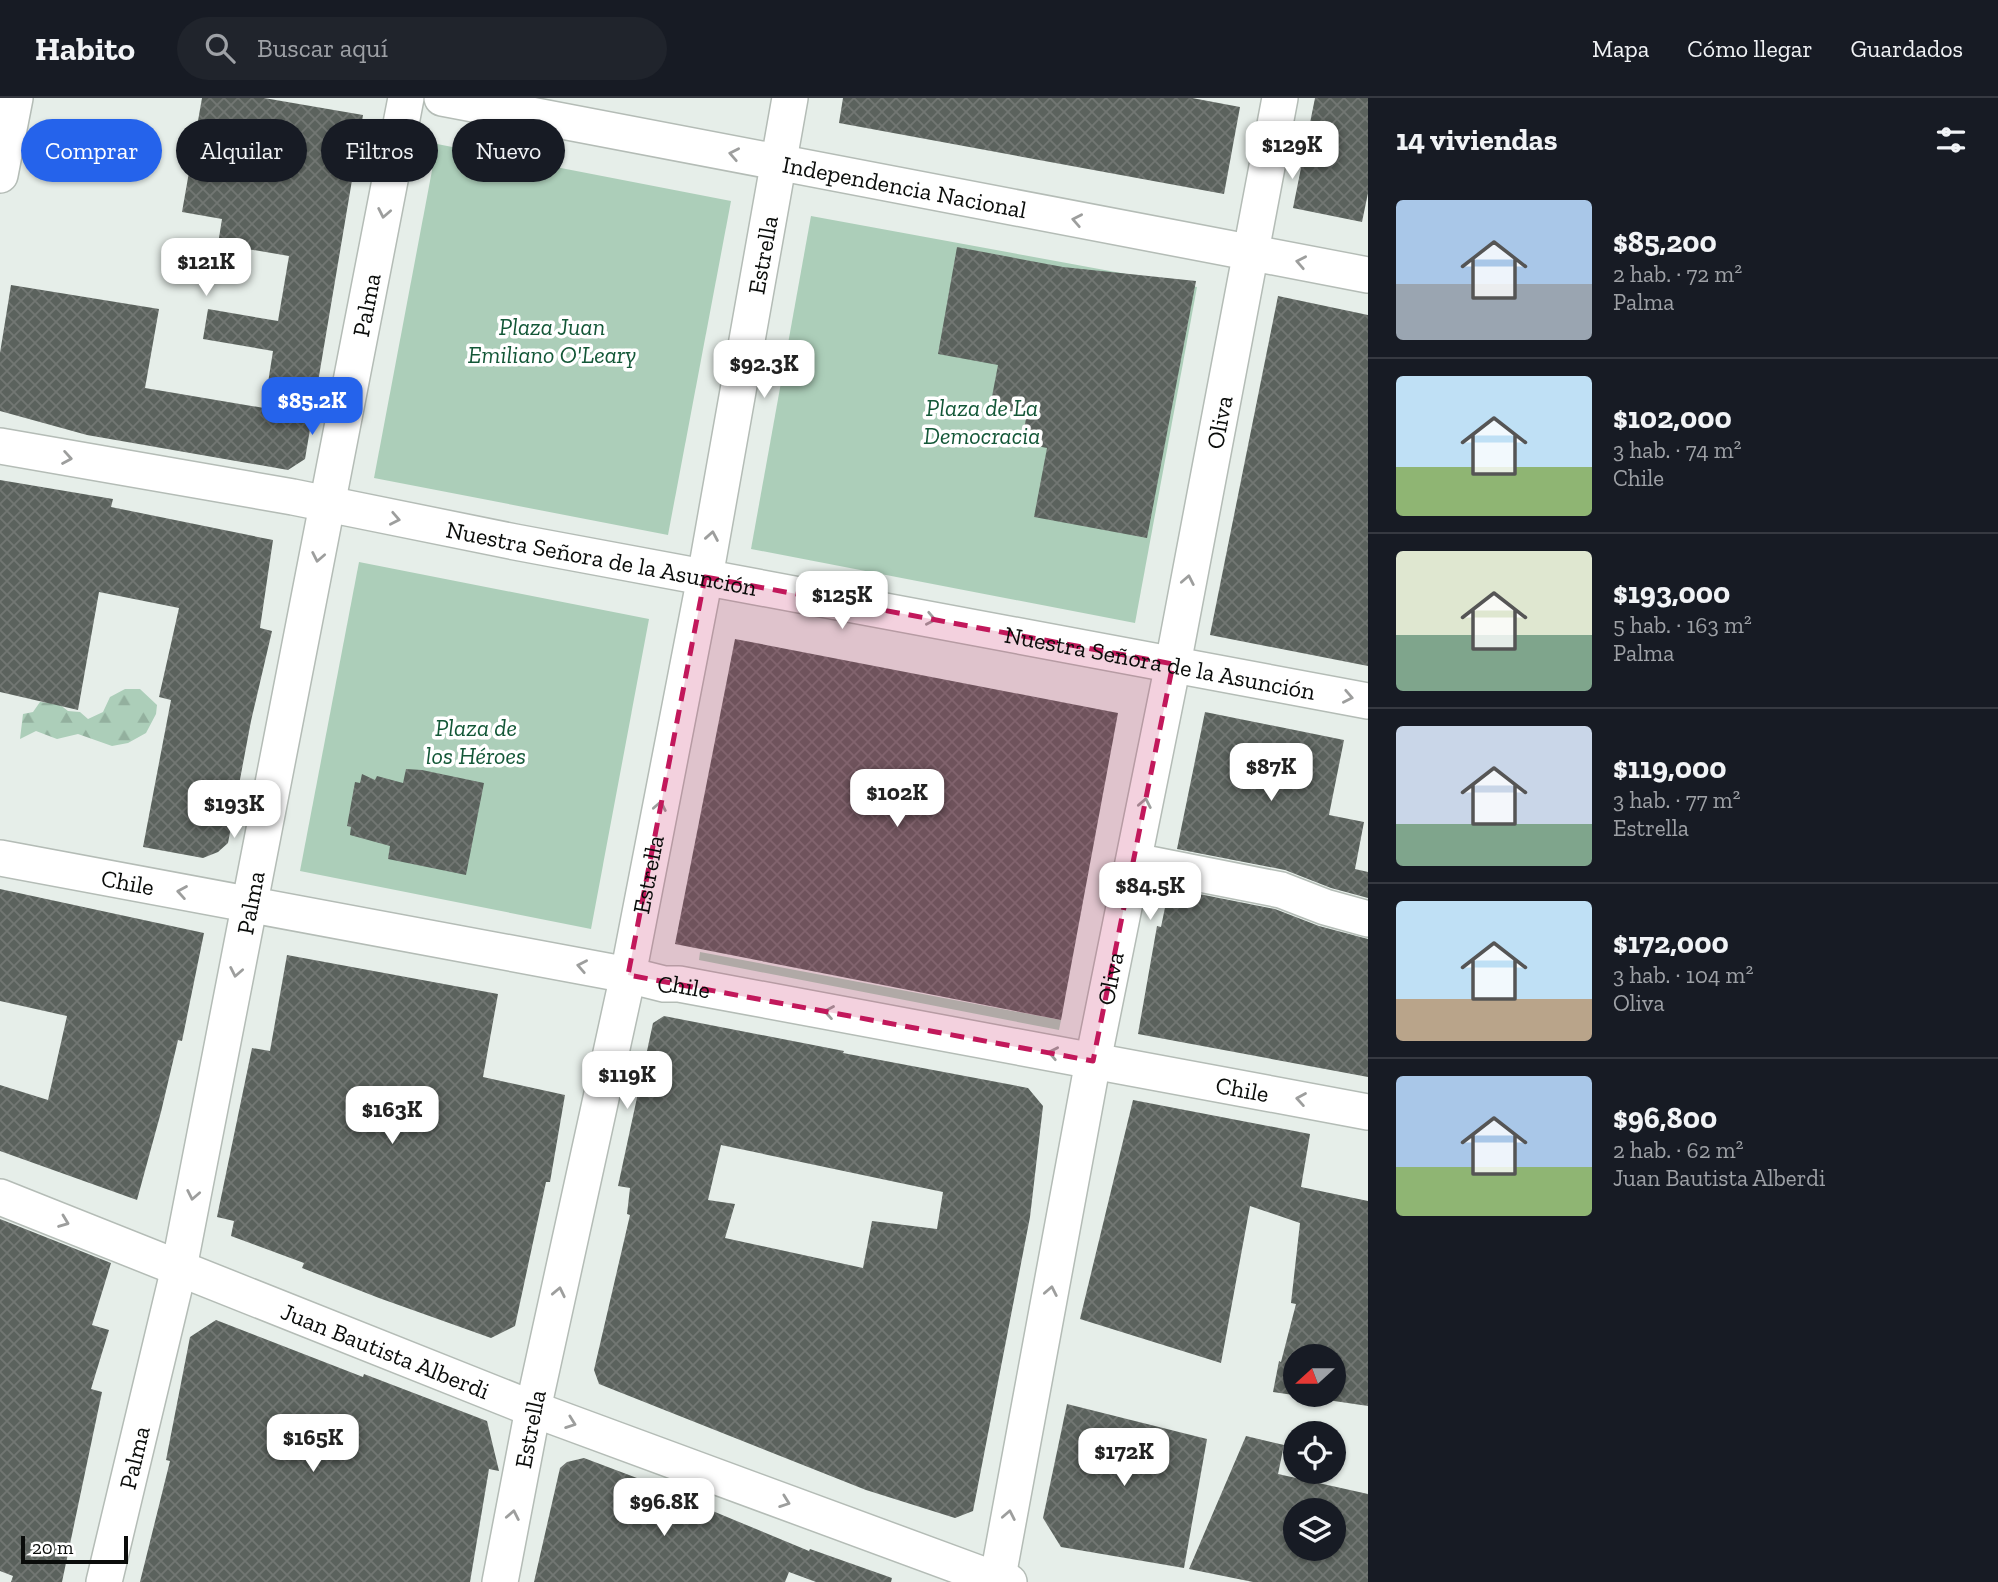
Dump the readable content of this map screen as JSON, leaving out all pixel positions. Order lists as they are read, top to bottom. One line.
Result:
{"streets":{"street":["Independencia Nacional","Estrella","Palma","Oliva","Nuestra Señora de la Asunción","Chile","Juan Bautista Alberdi"]},"crossings":[["Independencia Nacional","Estrella"],["Independencia Nacional","Oliva"],["Estrella","Nuestra Señora de la Asunción"],["Estrella","Chile"],["Estrella","Juan Bautista Alberdi"],["Palma","Nuestra Señora de la Asunción"],["Palma","Chile"],["Palma","Juan Bautista Alberdi"],["Oliva","Nuestra Señora de la Asunción"],["Oliva","Chile"],["Oliva","Juan Bautista Alberdi"]],"one_way":["Independencia Nacional","Estrella","Palma","Oliva","Nuestra Señora de la Asunción","Chile","Juan Bautista Alberdi"],"parks":["Plaza Juan Emiliano O'Leary","Plaza de La Democracia","Plaza de los Héroes"],"scale_bar":"20 m","north":"left","page":{"header":"Habito","search":"Buscar aquí","nav":["Mapa","Cómo llegar","Guardados"],"heading":"14 viviendas","chip":["Comprar","Alquilar","Filtros","Nuevo"],"price":["$129K","$121K","$92.3K","$85.2K","$125K","$87K","$102K","$193K","$84.5K","$119K","$163K","$165K","$172K","$96.8K"],"list":[{"name":"$85,200","note":"2 hab. · 72 m² · Palma"},{"name":"$102,000","note":"3 hab. · 74 m² · Chile"},{"name":"$193,000","note":"5 hab. · 163 m² · Palma"},{"name":"$119,000","note":"3 hab. · 77 m² · Estrella"},{"name":"$172,000","note":"3 hab. · 104 m² · Oliva"},{"name":"$96,800","note":"2 hab. · 62 m² · Juan Bautista Alberdi"}],"scale":"20 m"}}
